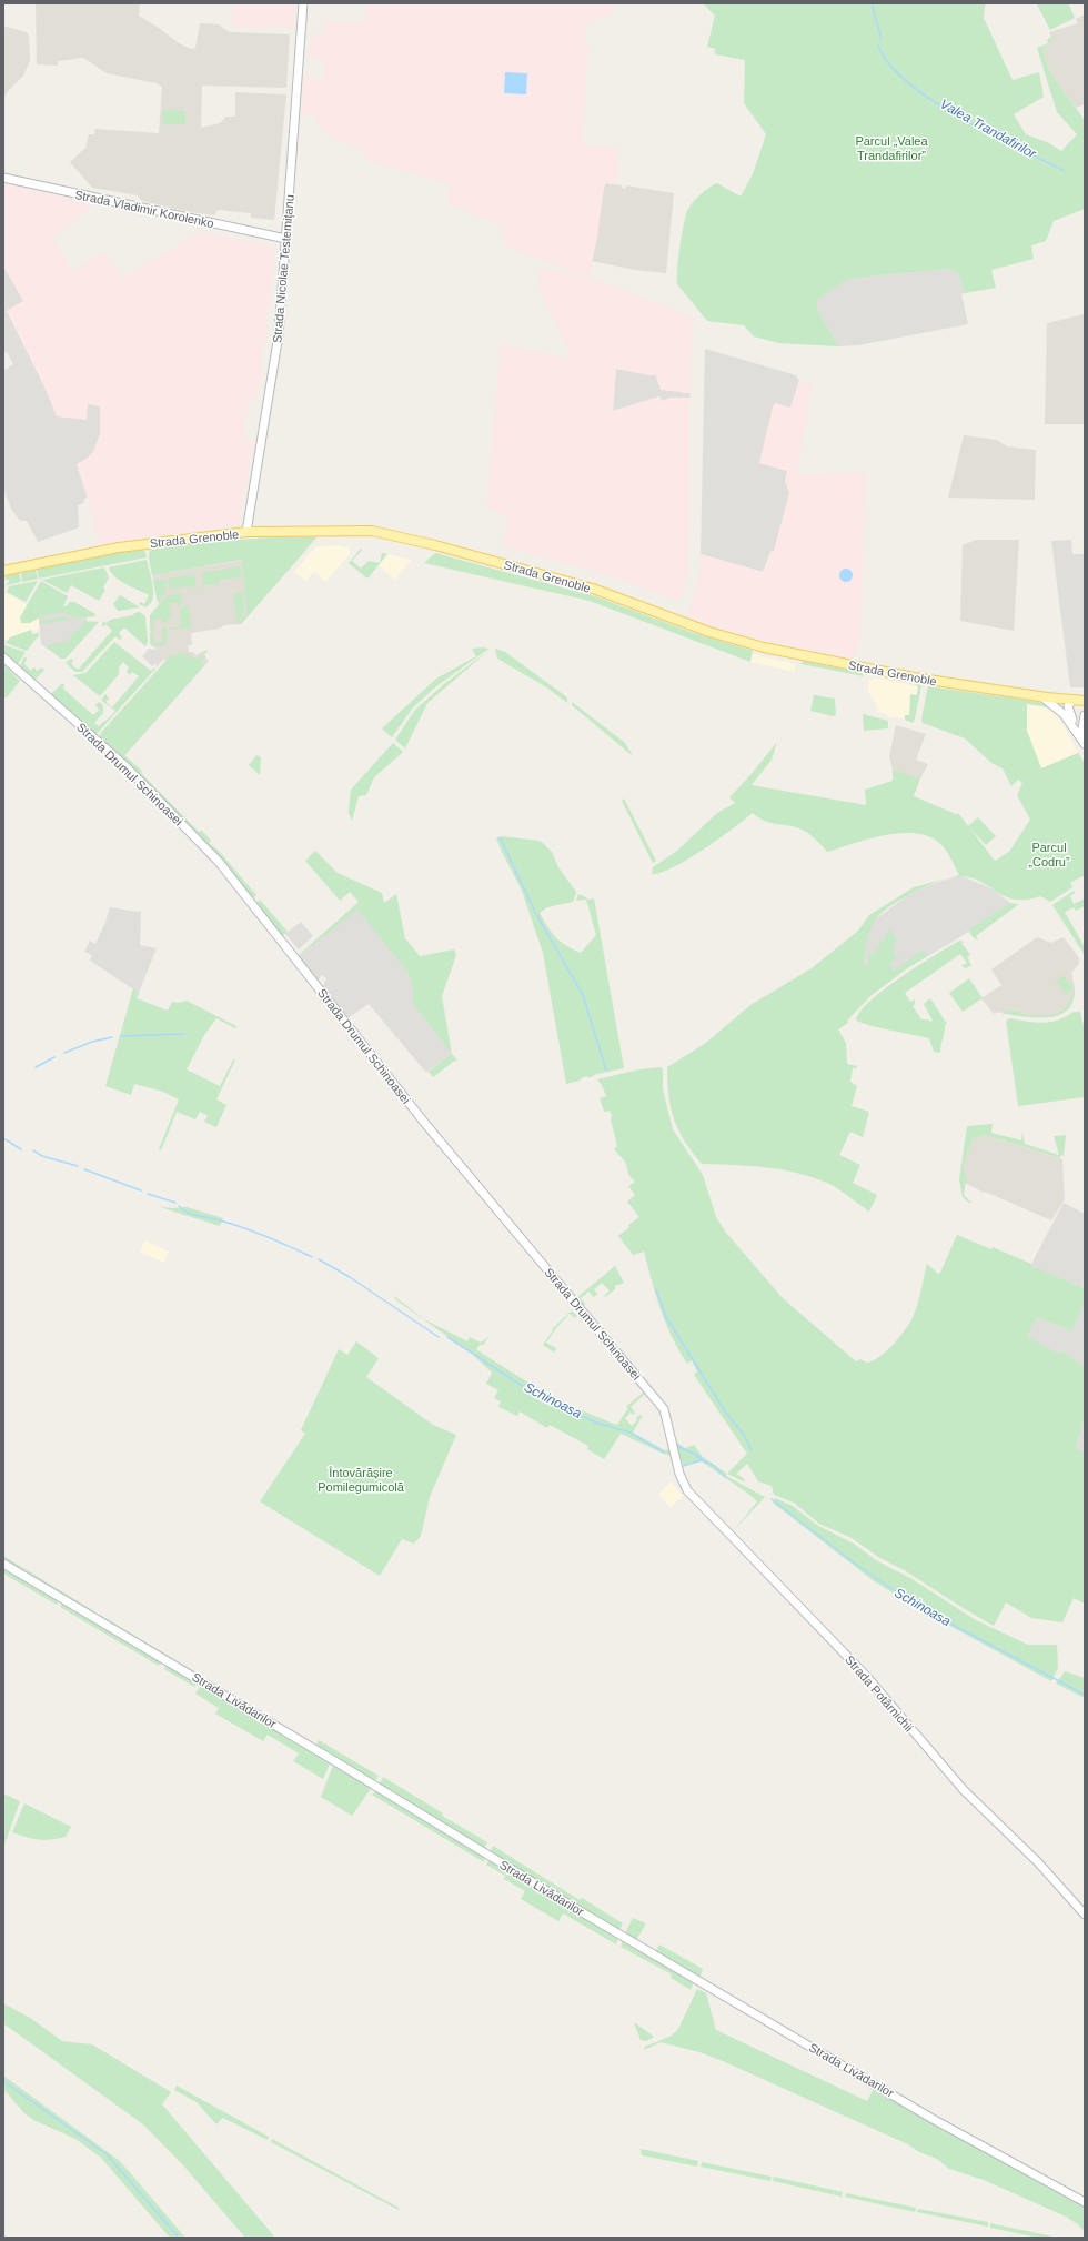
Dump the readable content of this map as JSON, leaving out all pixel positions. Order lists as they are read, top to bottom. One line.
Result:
{"streets":{"main road":["Strada Grenoble"],"street":["Strada Vladimir Korolenko","Strada Nicolae Testemițanu","Strada Drumul Schinoasei","Strada Potârnichii","Strada Livădarilor"]},"crossings":[["Strada Vladimir Korolenko","Strada Nicolae Testemițanu"],["Strada Nicolae Testemițanu","Strada Grenoble"],["Strada Drumul Schinoasei","Strada Potârnichii"]],"water":["Valea Trandafirilor","Schinoasa"],"parks":["Parcul „Valea Trandafirilor”","Parcul „Codru”","Întovărășire Pomilegumicolă"]}
